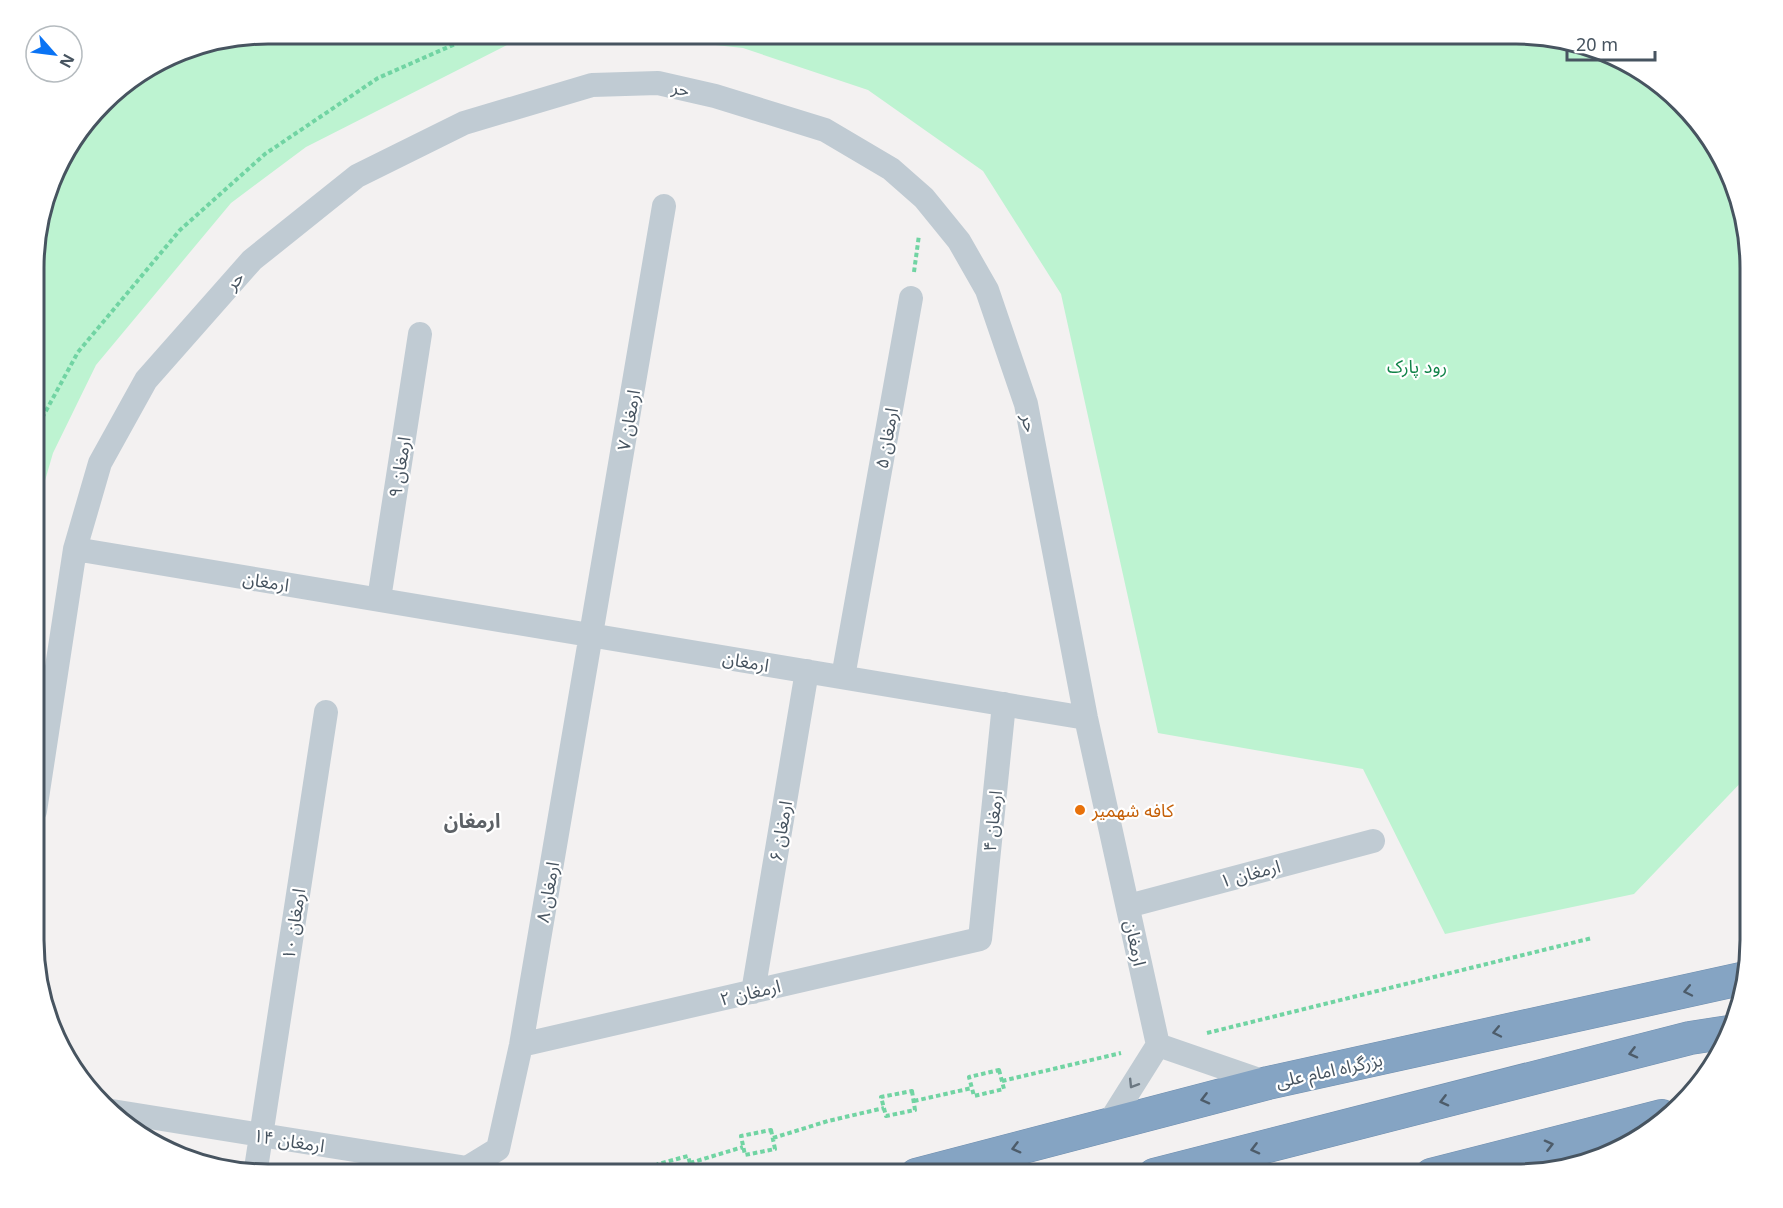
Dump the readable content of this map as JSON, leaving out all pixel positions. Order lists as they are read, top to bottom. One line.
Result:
{"streets":{"highway":["بزرگراه امام علی"],"street":["حر","ارمغان ۷","ارمغان ۵","ارمغان ۹","ارمغان","ارمغان ۴","ارمغان ۶","ارمغان ۱","ارمغان ۸","ارمغان ۱۰","ارمغان ۲","ارمغان ۱۴"]},"crossings":[["حر","ارمغان"],["ارمغان ۷","ارمغان"],["ارمغان ۷","ارمغان ۸"],["ارمغان ۵","ارمغان"],["ارمغان ۹","ارمغان"],["ارمغان","ارمغان ۴"],["ارمغان","ارمغان ۶"],["ارمغان","ارمغان ۱"],["ارمغان","ارمغان ۸"],["ارمغان ۴","ارمغان ۲"],["ارمغان ۶","ارمغان ۲"],["ارمغان ۸","ارمغان ۲"],["ارمغان ۸","ارمغان ۱۴"],["ارمغان ۱۰","ارمغان ۱۴"]],"districts":["ارمغان"],"parks":["رود پارک"],"places":["كافه شهمير"],"scale_bar":"20 m","north":"bottom right"}
